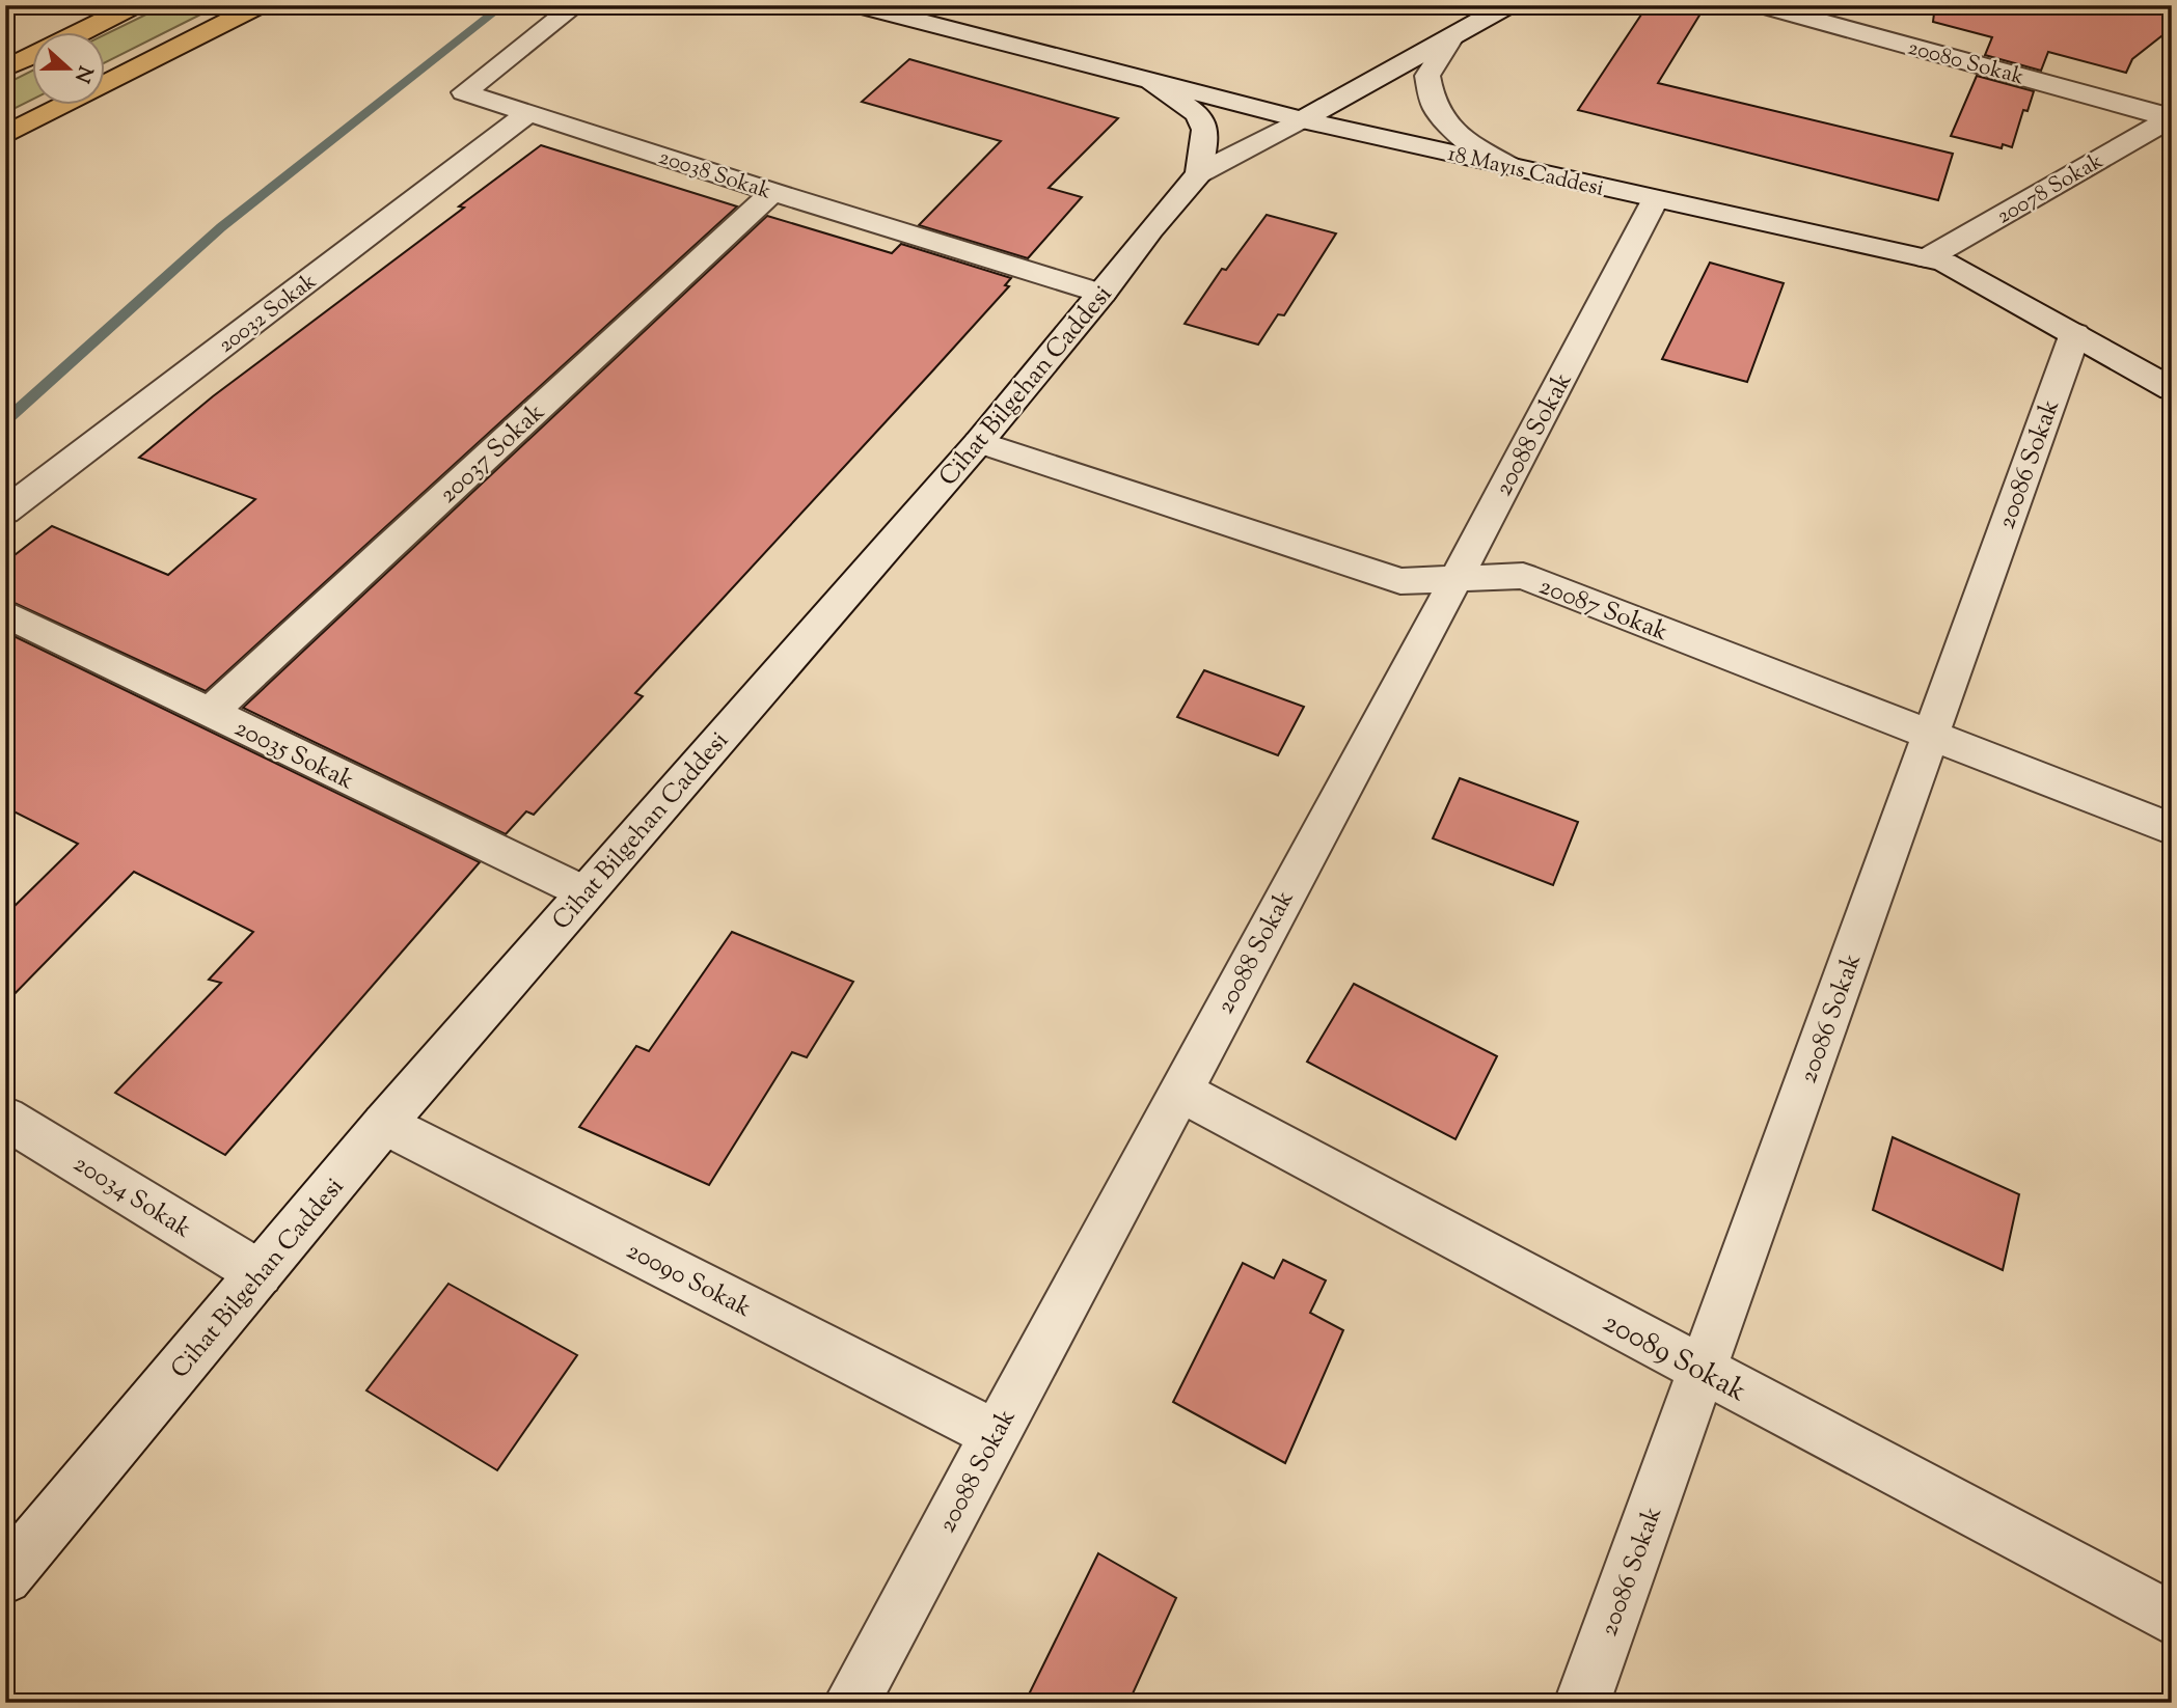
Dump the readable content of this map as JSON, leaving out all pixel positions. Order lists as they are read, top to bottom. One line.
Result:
{"streets":{"street":["20080 Sokak","18 Mayıs Caddesi","20038 Sokak","20078 Sokak","20032 Sokak","Cihat Bilgehan Caddesi","20088 Sokak","20037 Sokak","20086 Sokak","20087 Sokak","20035 Sokak","20034 Sokak","20090 Sokak","20089 Sokak"]},"crossings":[["20080 Sokak","20078 Sokak"],["18 Mayıs Caddesi","20078 Sokak"],["18 Mayıs Caddesi","20088 Sokak"],["18 Mayıs Caddesi","20086 Sokak"],["20038 Sokak","20032 Sokak"],["20038 Sokak","Cihat Bilgehan Caddesi"],["20038 Sokak","20037 Sokak"],["Cihat Bilgehan Caddesi","20087 Sokak"],["Cihat Bilgehan Caddesi","20035 Sokak"],["Cihat Bilgehan Caddesi","20034 Sokak"],["Cihat Bilgehan Caddesi","20090 Sokak"],["20088 Sokak","20087 Sokak"],["20088 Sokak","20090 Sokak"],["20088 Sokak","20089 Sokak"],["20037 Sokak","20035 Sokak"],["20086 Sokak","20087 Sokak"],["20086 Sokak","20089 Sokak"]],"north":"right"}
